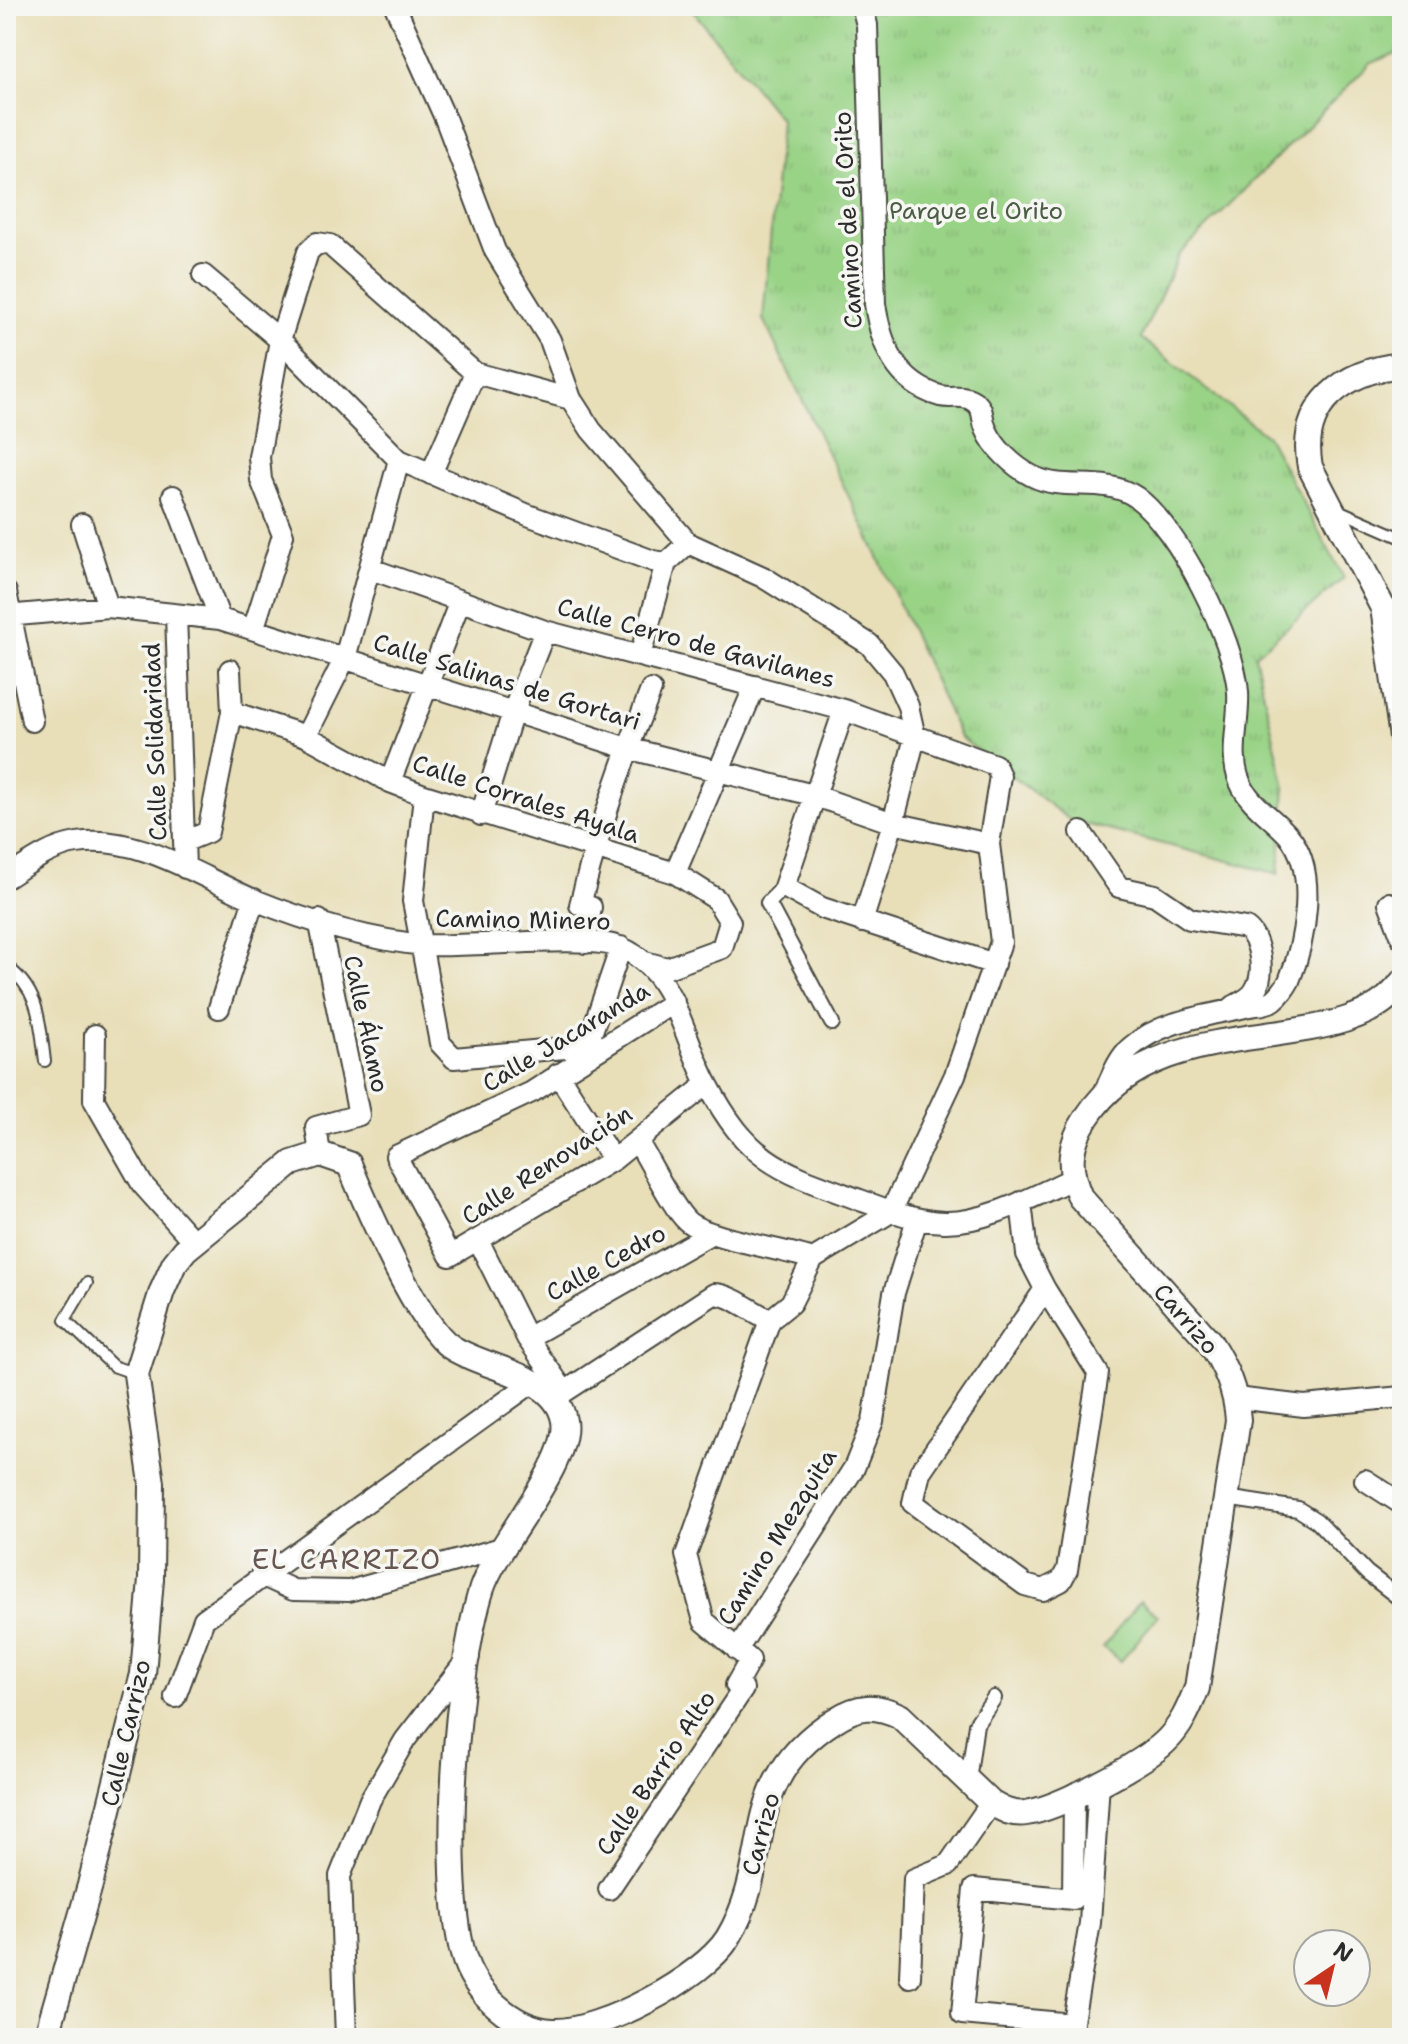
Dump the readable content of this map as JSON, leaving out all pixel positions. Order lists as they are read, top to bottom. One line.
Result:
{"streets":{"street":["Camino de el Orito","Calle Cerro de Gavilanes","Calle Salinas de Gortari","Calle Solidaridad","Calle Corrales Ayala","Camino Minero","Calle Álamo","Calle Jacaranda","Calle Renovación","Calle Cedro","Carrizo","Camino Mezquita","Calle Carrizo","Calle Barrio Alto"]},"crossings":[["Calle Cerro de Gavilanes","Calle Salinas de Gortari"],["Calle Salinas de Gortari","Calle Solidaridad"],["Calle Solidaridad","Camino Minero"],["Calle Corrales Ayala","Calle Jacaranda"],["Camino Minero","Calle Álamo"],["Camino Minero","Calle Jacaranda"],["Camino Minero","Calle Renovación"],["Camino Minero","Carrizo"],["Camino Minero","Camino Mezquita"],["Calle Álamo","Calle Carrizo"],["Calle Jacaranda","Calle Renovación"],["Camino Mezquita","Calle Barrio Alto"]],"districts":["EL CARRIZO"],"parks":["Parque el Orito"],"north":"top right"}
